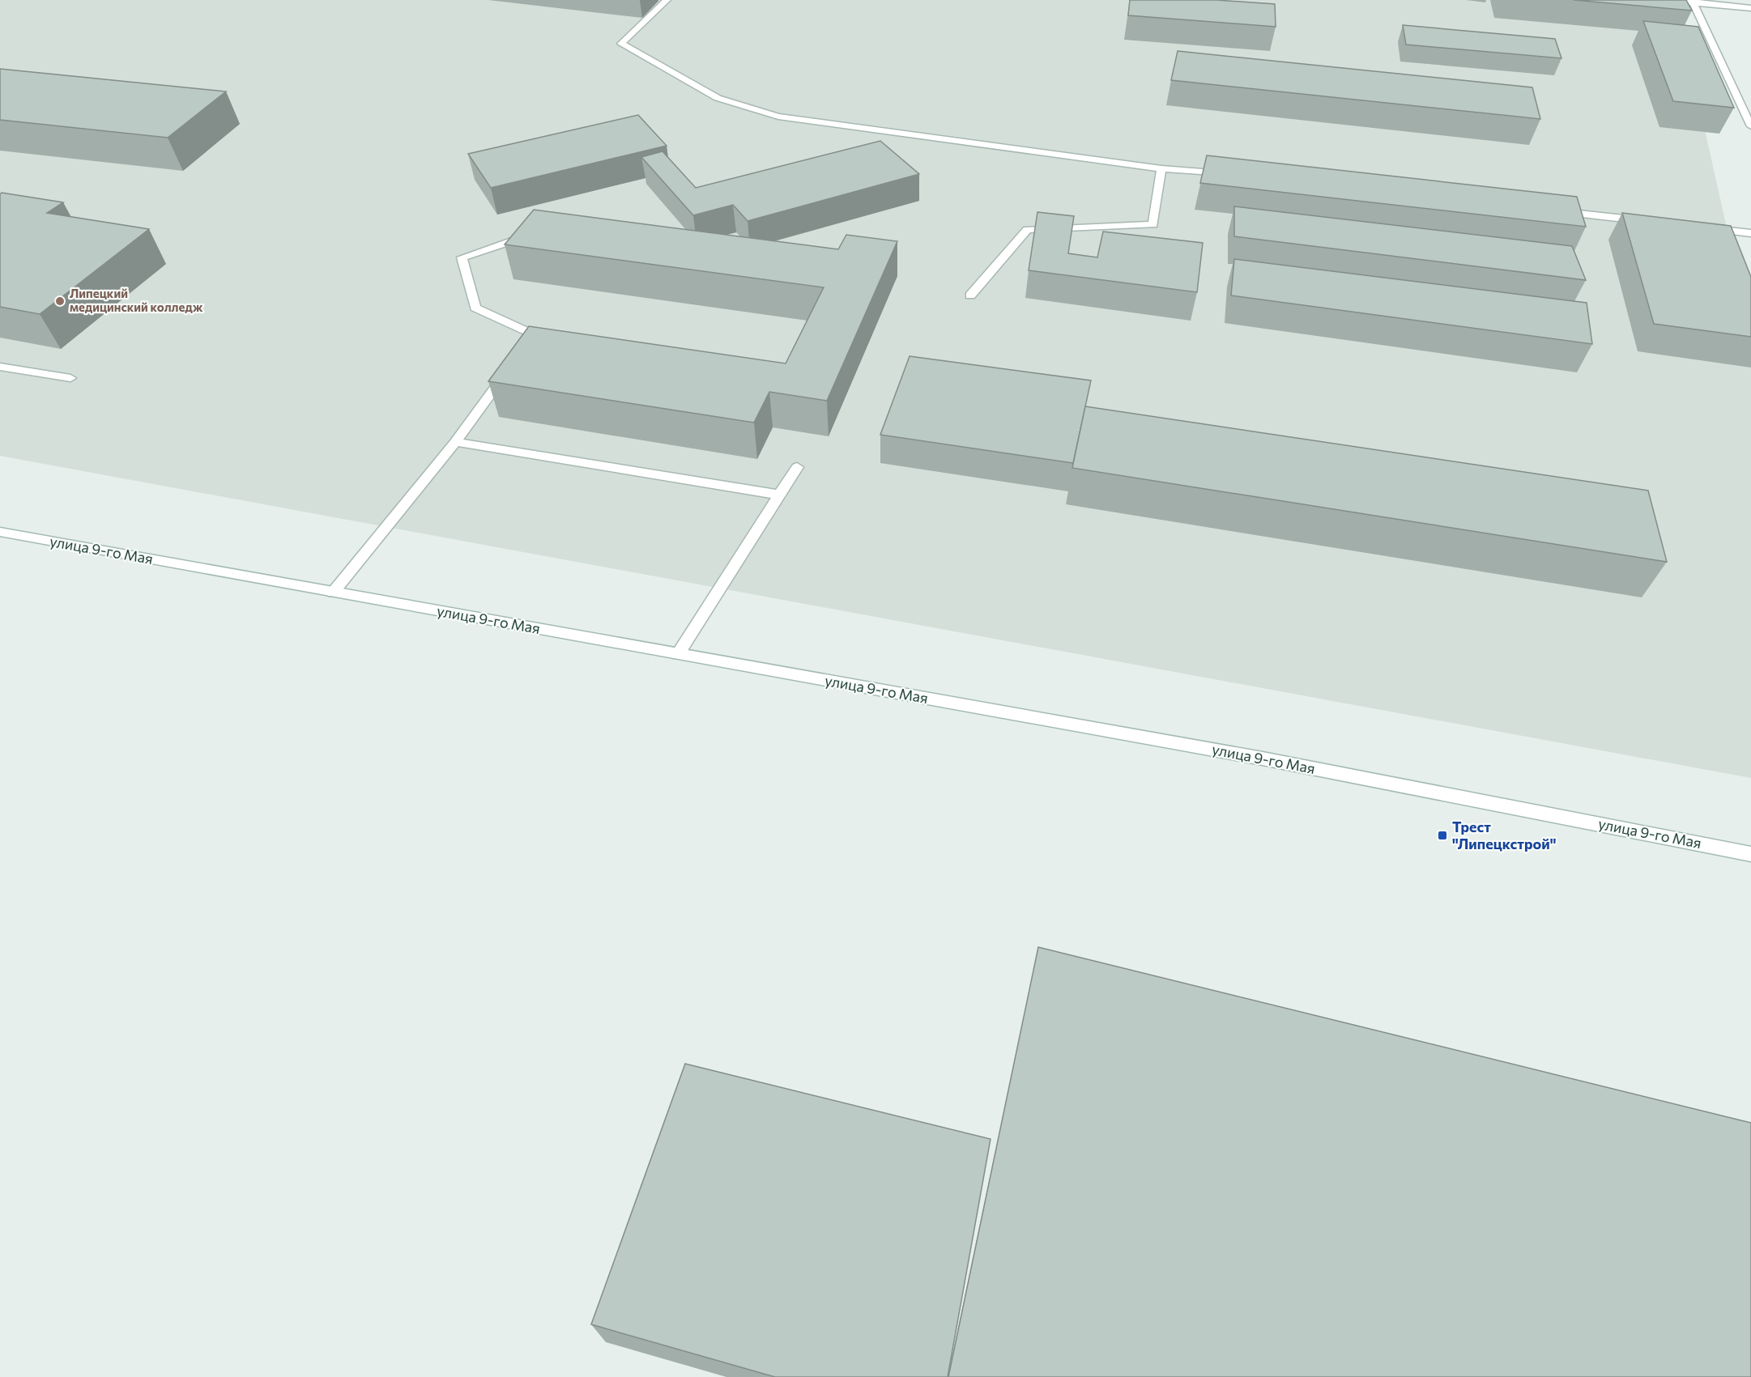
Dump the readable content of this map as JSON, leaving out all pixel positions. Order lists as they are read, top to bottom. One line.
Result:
{"streets":{"main road":["улица 9-го Мая"]},"places":{"other":["Липецкий медицинский колледж"],"transit":["Трест \"Липецкстрой\""]}}
